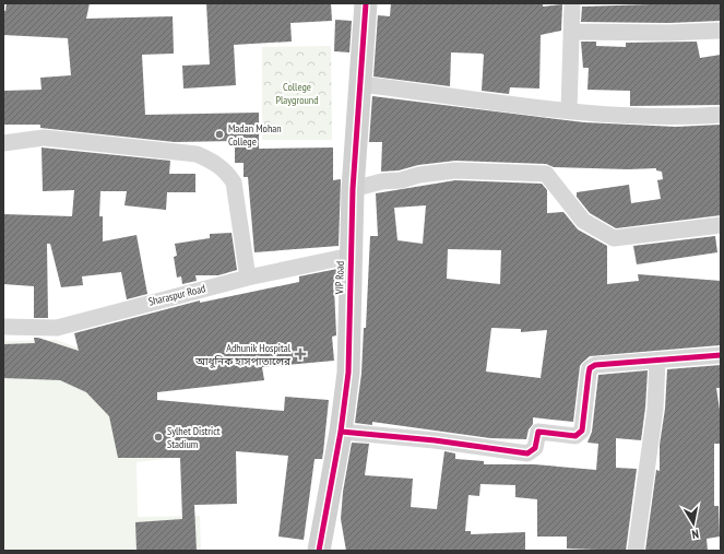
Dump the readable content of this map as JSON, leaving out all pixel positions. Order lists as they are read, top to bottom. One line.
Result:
{"streets":{"street":["VIP Road","Sharaspur Road"]},"crossings":[["VIP Road","Sharaspur Road"]],"parks":["College Playground"],"places":{"other":["Madan Mohan College","Sylhet District Stadium"],"health":["Adhunik Hospital আধুনিক হাসপাতালের"]},"north":"bottom"}
